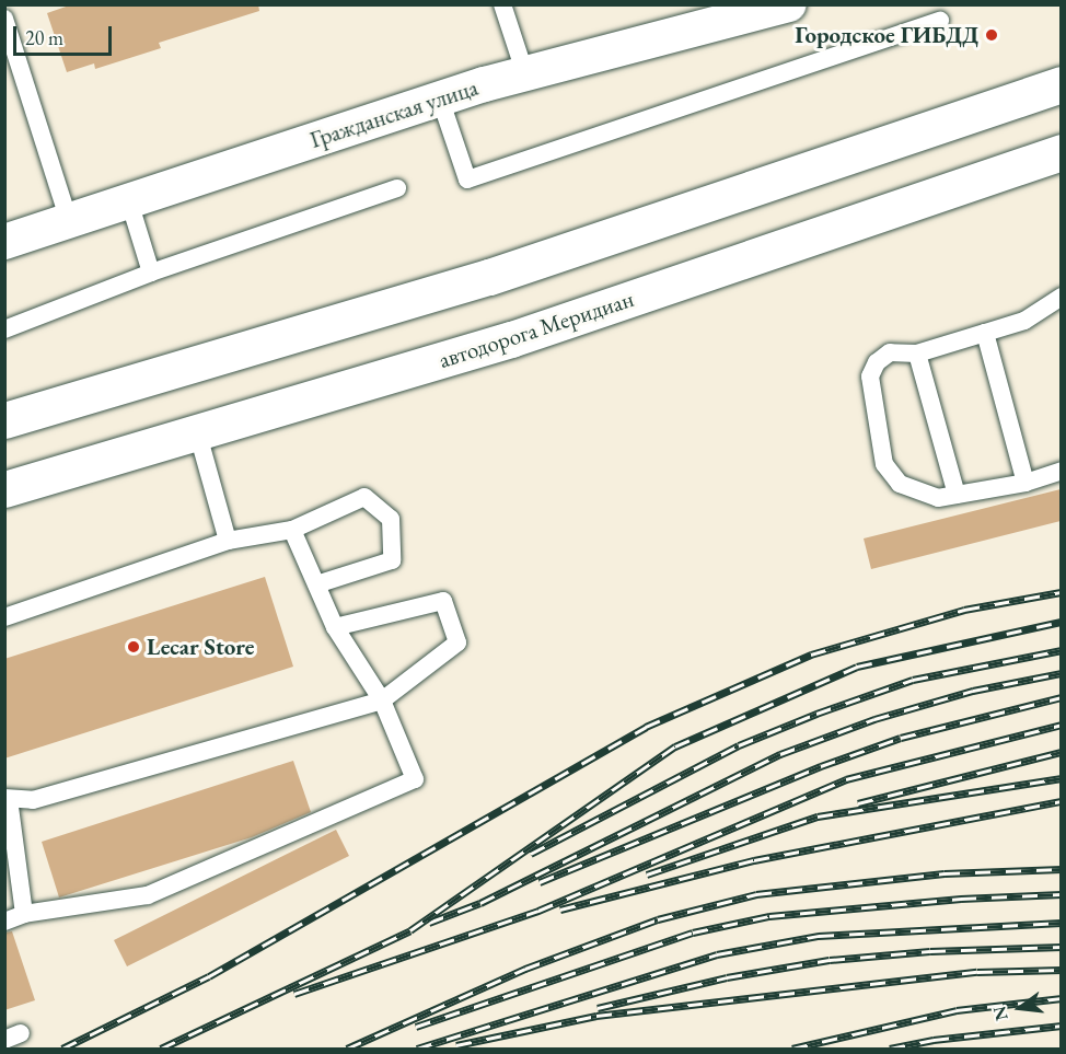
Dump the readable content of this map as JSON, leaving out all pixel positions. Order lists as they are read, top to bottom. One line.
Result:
{"streets":{"main road":["автодорога Меридиан"],"street":["Гражданская улица"]},"places":["Городское ГИБДД","Lecar Store"],"scale_bar":"20 m","north":"left"}
